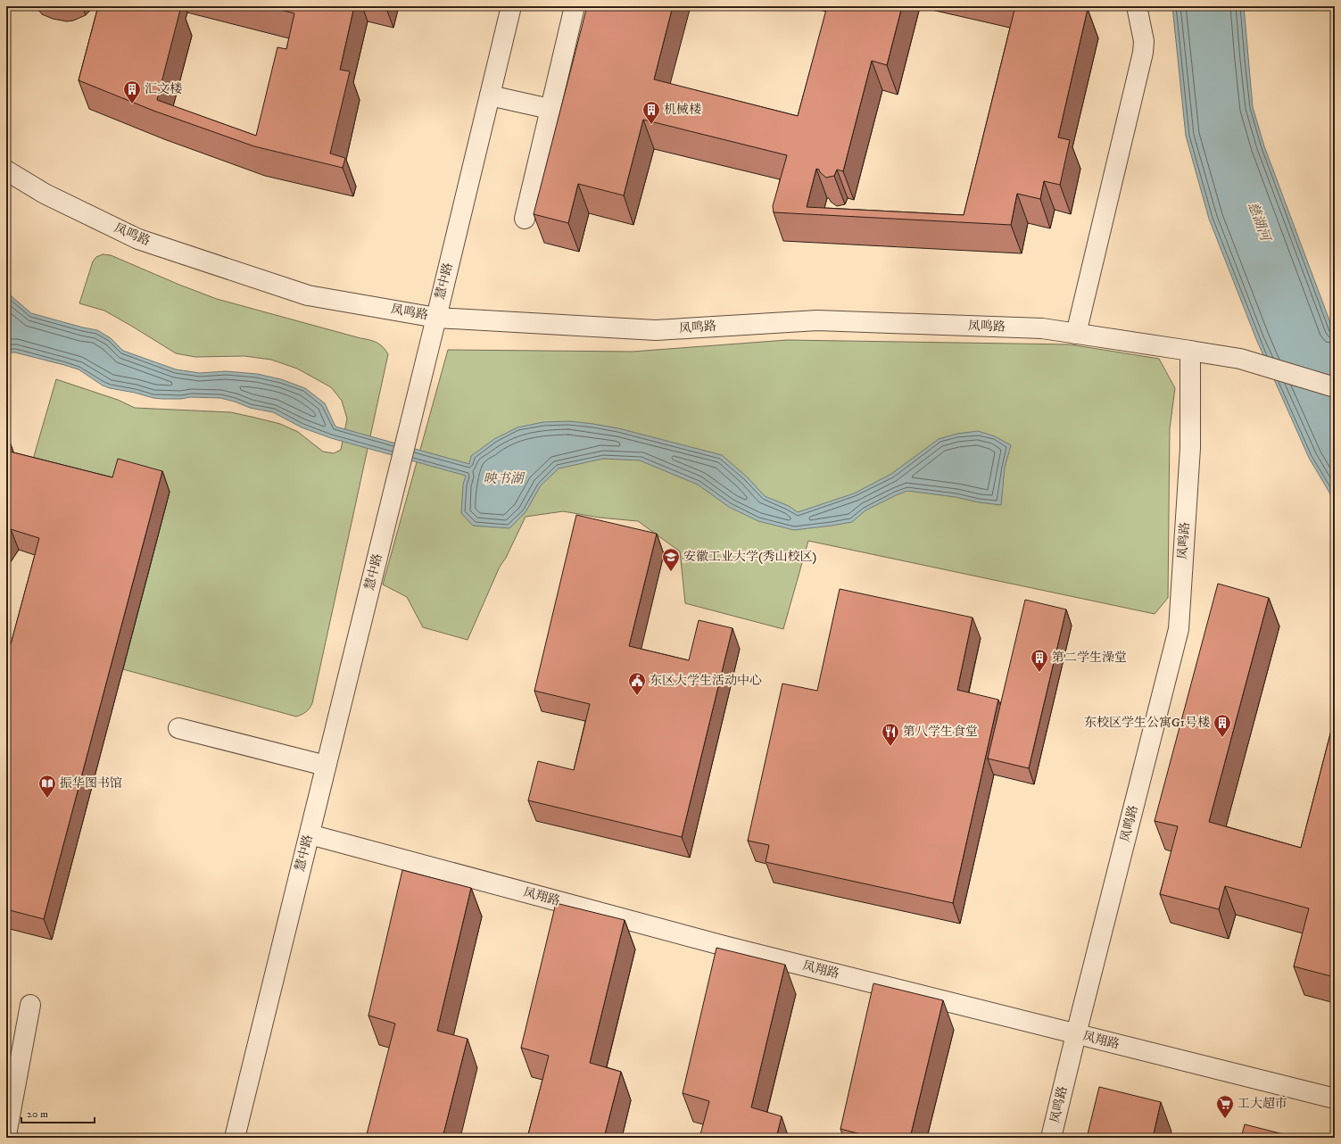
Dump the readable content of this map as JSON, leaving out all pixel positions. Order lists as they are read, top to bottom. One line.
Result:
{"streets":{"street":["凤鸣路","慧中路","凤翔路"]},"crossings":[["凤鸣路","慧中路"],["凤鸣路","凤翔路"],["慧中路","凤翔路"]],"water":["慈湖河","映书湖"],"places":{"building":["汇文楼","机械楼","第二学生澡堂","东校区学生公寓G1号楼"],"school or university":["安徽工业大学(秀山校区)"],"public building":["东区大学生活动中心"],"restaurant":["第八学生食堂"],"library":["振华图书馆"],"supermarket":["工大超市"]},"scale_bar":"20 m"}
